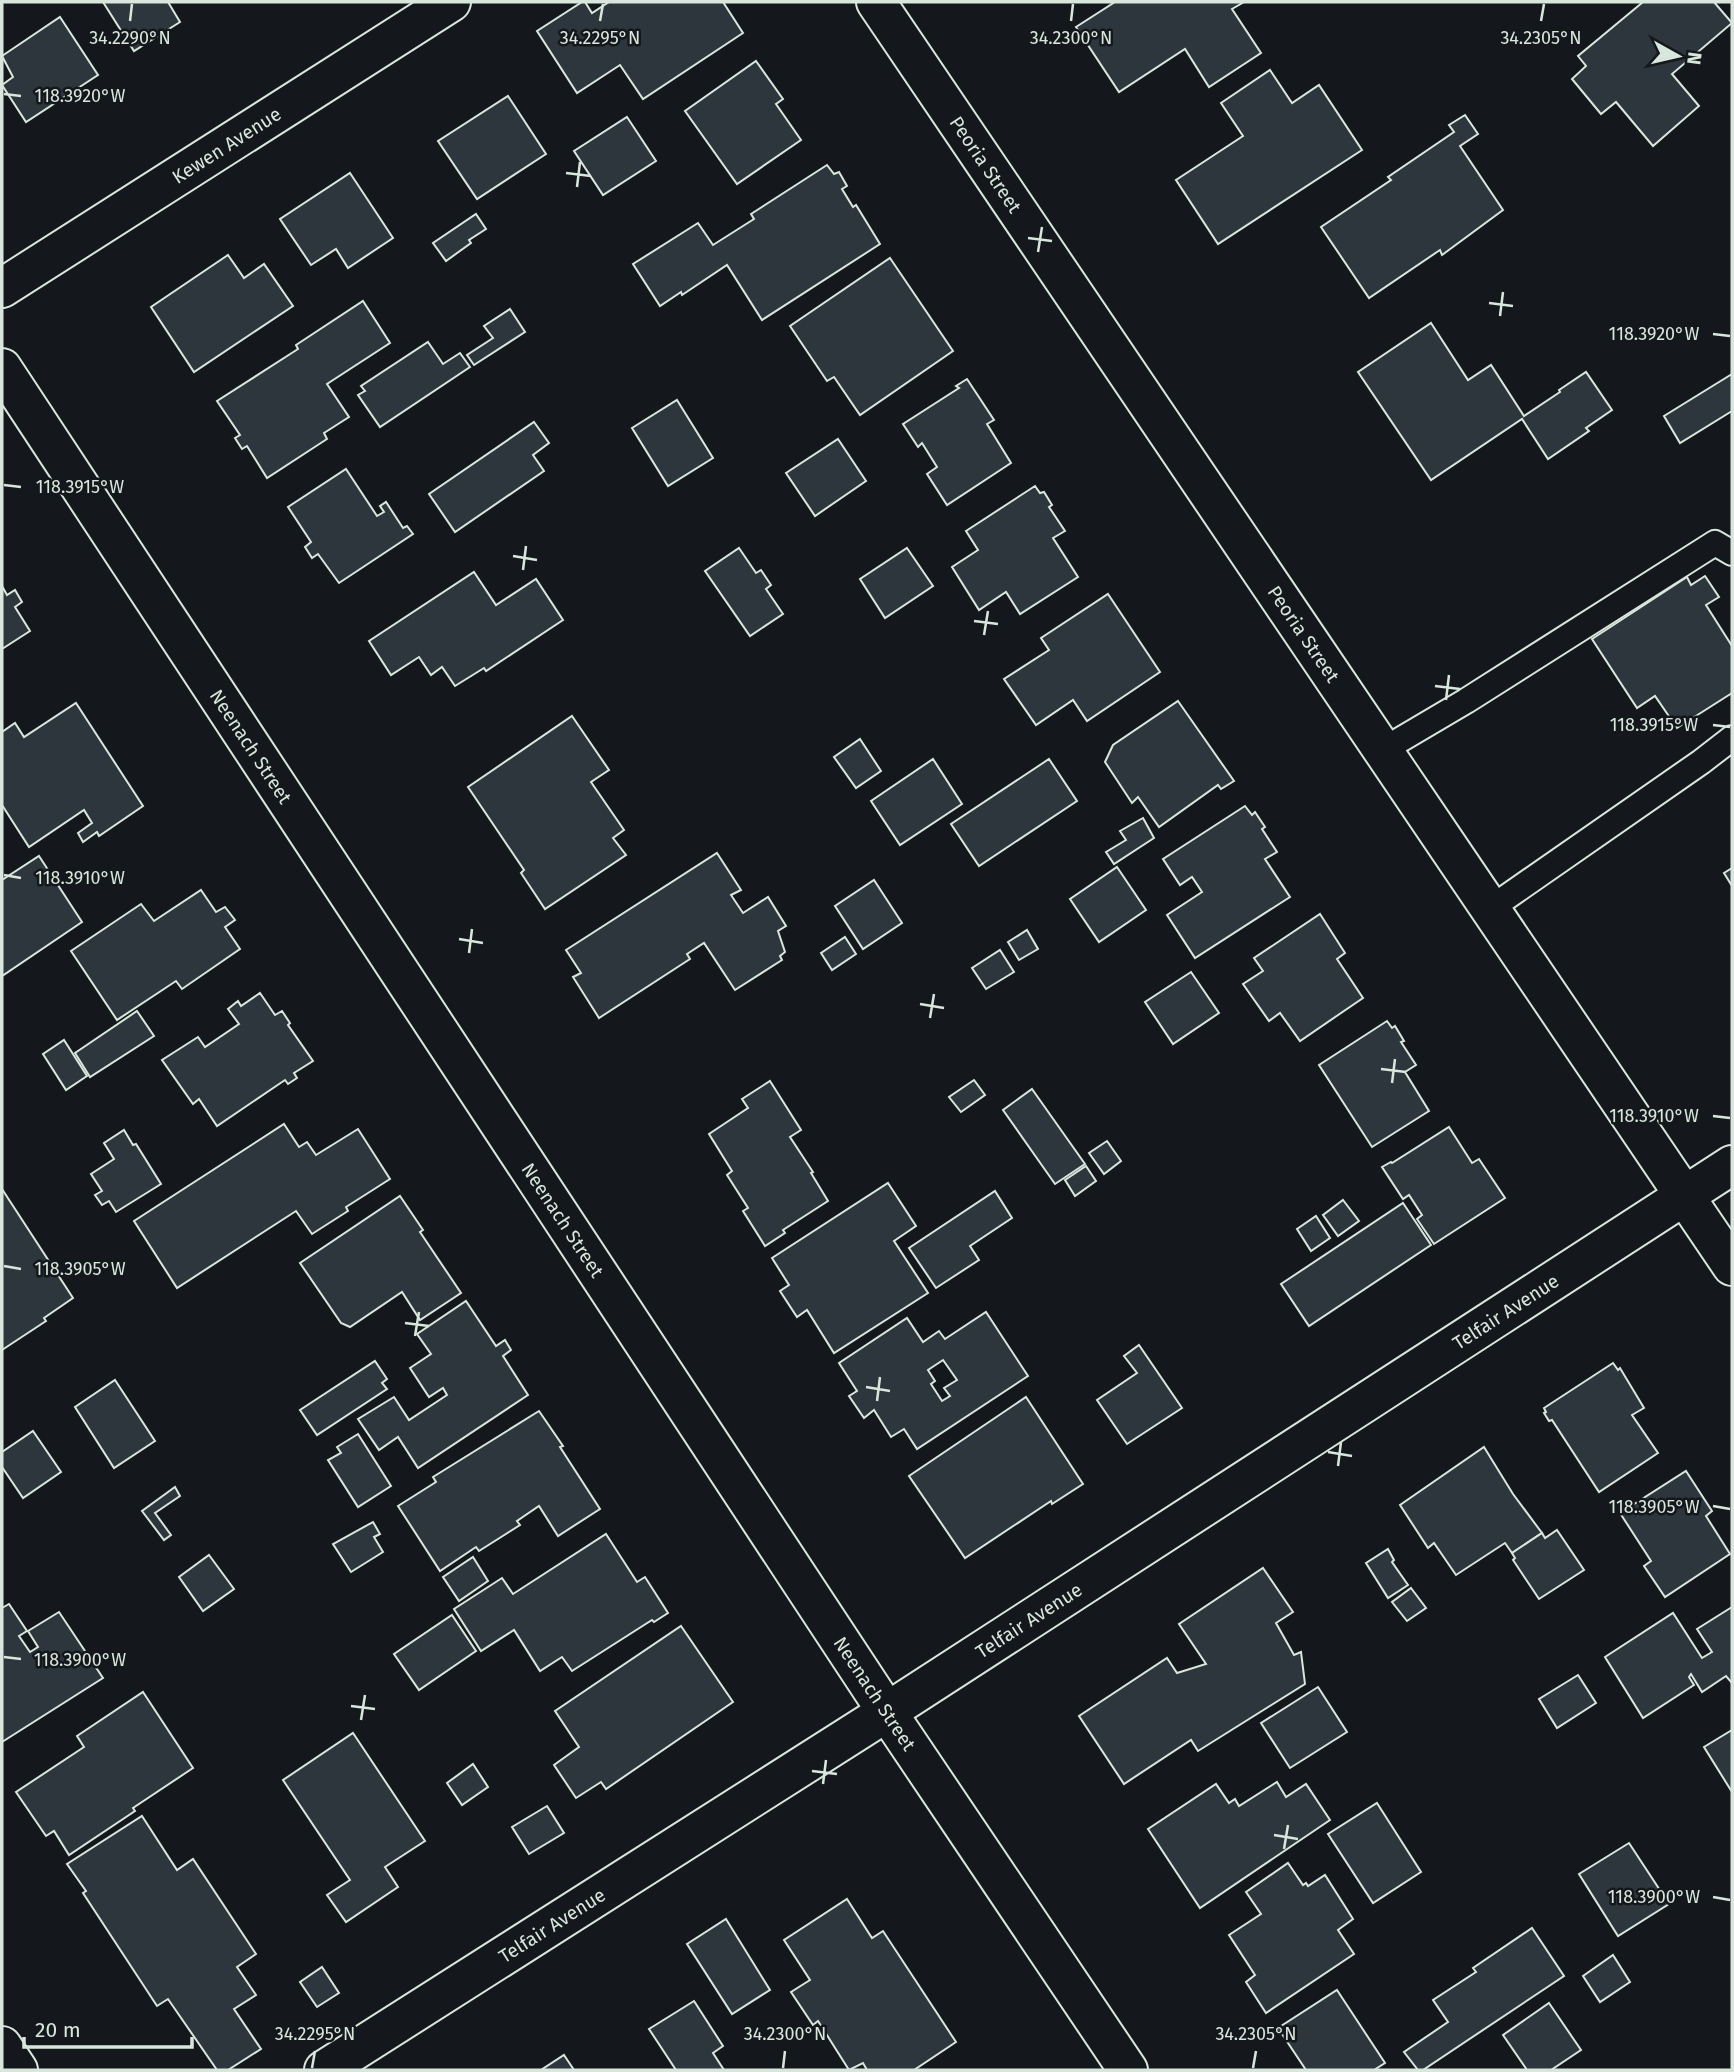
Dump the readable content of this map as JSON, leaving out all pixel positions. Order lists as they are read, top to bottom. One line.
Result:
{"streets":{"street":["Kewen Avenue","Peoria Street","Neenach Street","Telfair Avenue"]},"crossings":[["Peoria Street","Telfair Avenue"],["Neenach Street","Telfair Avenue"]],"scale_bar":"20 m","north":"right","coordinates":["34.2290°N","34.2295°N","34.2300°N","34.2305°N","118.3920°W","118.3915°W","118.3910°W","118.3905°W","118.3900°W"]}
